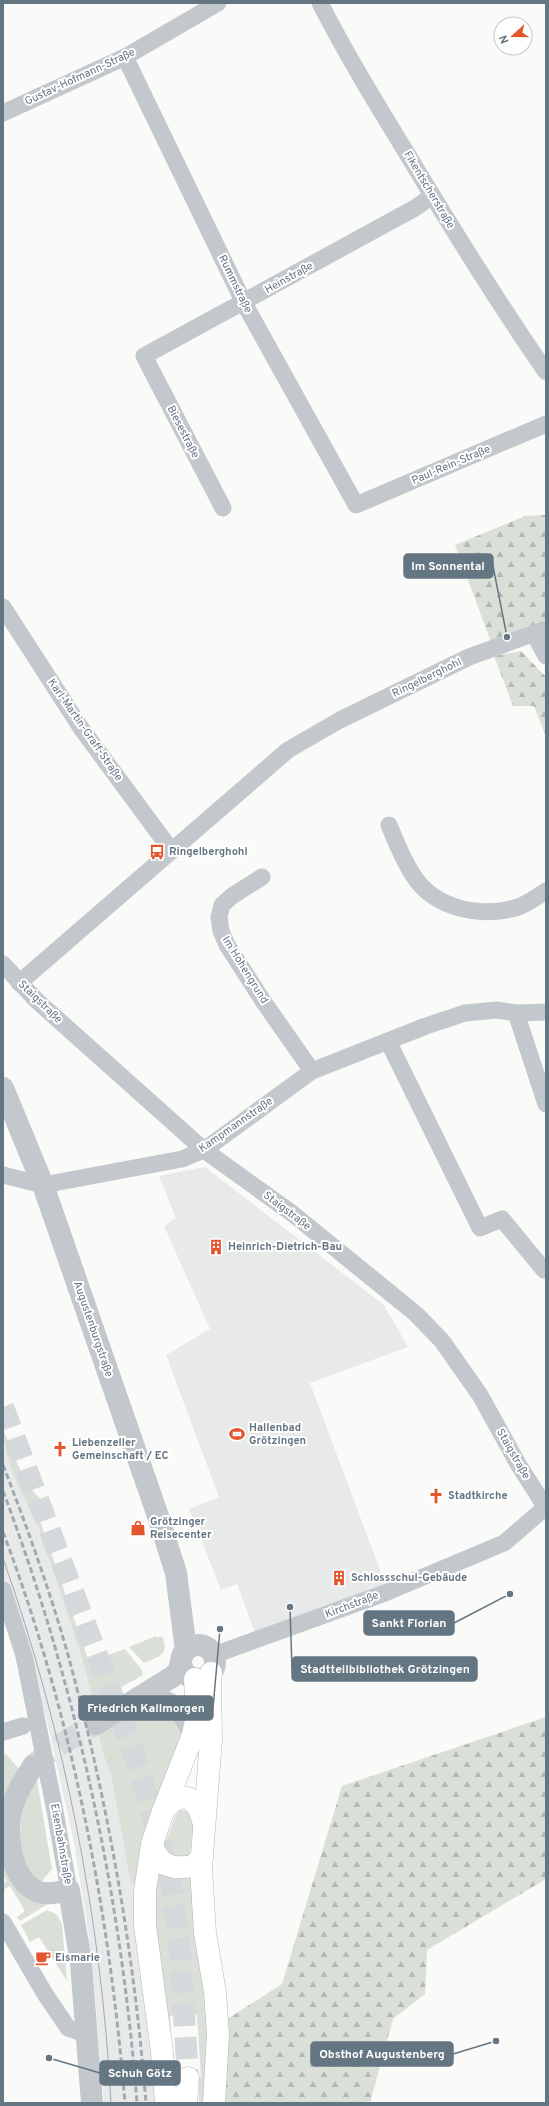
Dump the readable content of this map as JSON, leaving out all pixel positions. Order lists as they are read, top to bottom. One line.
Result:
{"streets":{"street":["Gustav-Hofmann-Straße","Fikentscherstraße","Heinstraße","Rummstraße","Biesestraße","Paul-Rein-Straße","Ringelberghohl","Karl-Martin-Graff-Straße","Im Hohengrund","Staigstraße","Kampmannstraße","Augustenburgstraße","Kirchstraße","Eisenbahnstraße"]},"crossings":[["Gustav-Hofmann-Straße","Rummstraße"],["Fikentscherstraße","Heinstraße"],["Heinstraße","Rummstraße"],["Heinstraße","Biesestraße"],["Rummstraße","Paul-Rein-Straße"],["Ringelberghohl","Karl-Martin-Graff-Straße"],["Ringelberghohl","Staigstraße"],["Im Hohengrund","Kampmannstraße"],["Staigstraße","Kampmannstraße"],["Staigstraße","Kirchstraße"],["Kampmannstraße","Augustenburgstraße"],["Augustenburgstraße","Kirchstraße"]],"places":{"other":["Im Sonnental","Sankt Florian","Stadtteilbibliothek Grötzingen","Friedrich Kallmorgen","Obsthof Augustenberg","Schuh Götz"],"bus stop":["Ringelberghohl"],"building":["Heinrich-Dietrich-Bau","Schlossschul-Gebäude"],"sports":["Hallenbad Grötzingen"],"church":["Liebenzeller Gemeinschaft / EC","Stadtkirche"],"shop":["Grötzinger Reisecenter"],"cafe":["Eismarie"]},"north":"left"}
